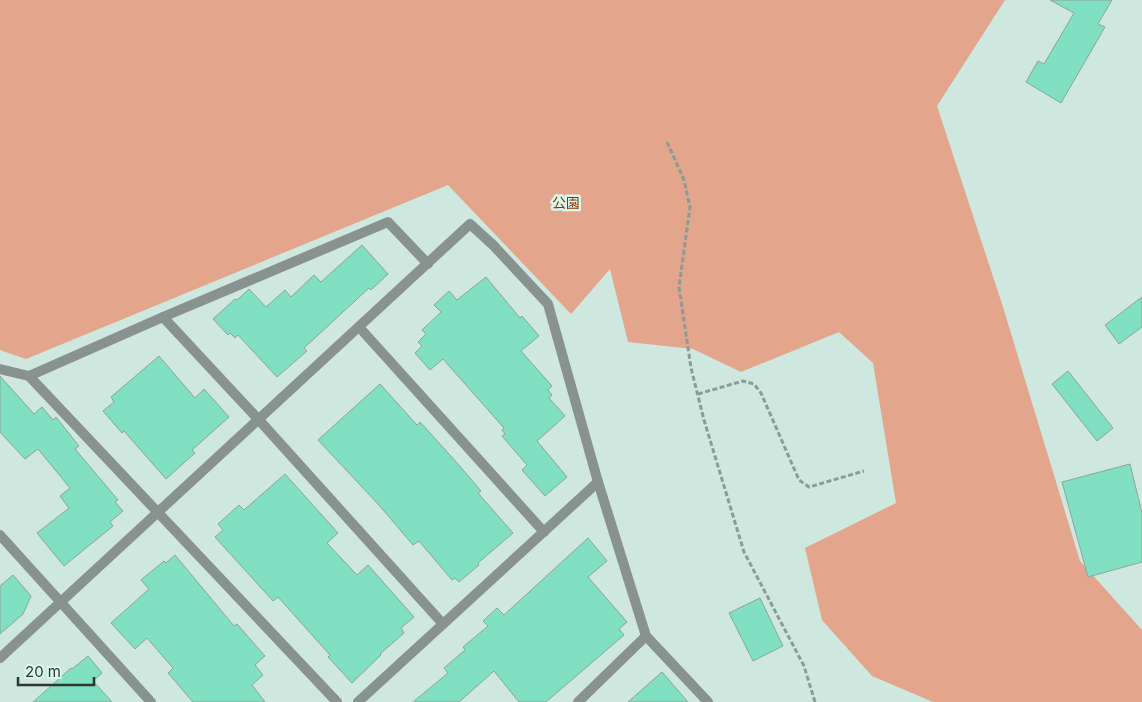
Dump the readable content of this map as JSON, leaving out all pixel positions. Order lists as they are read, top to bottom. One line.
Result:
{"parks":["公園"],"scale_bar":"20 m"}
